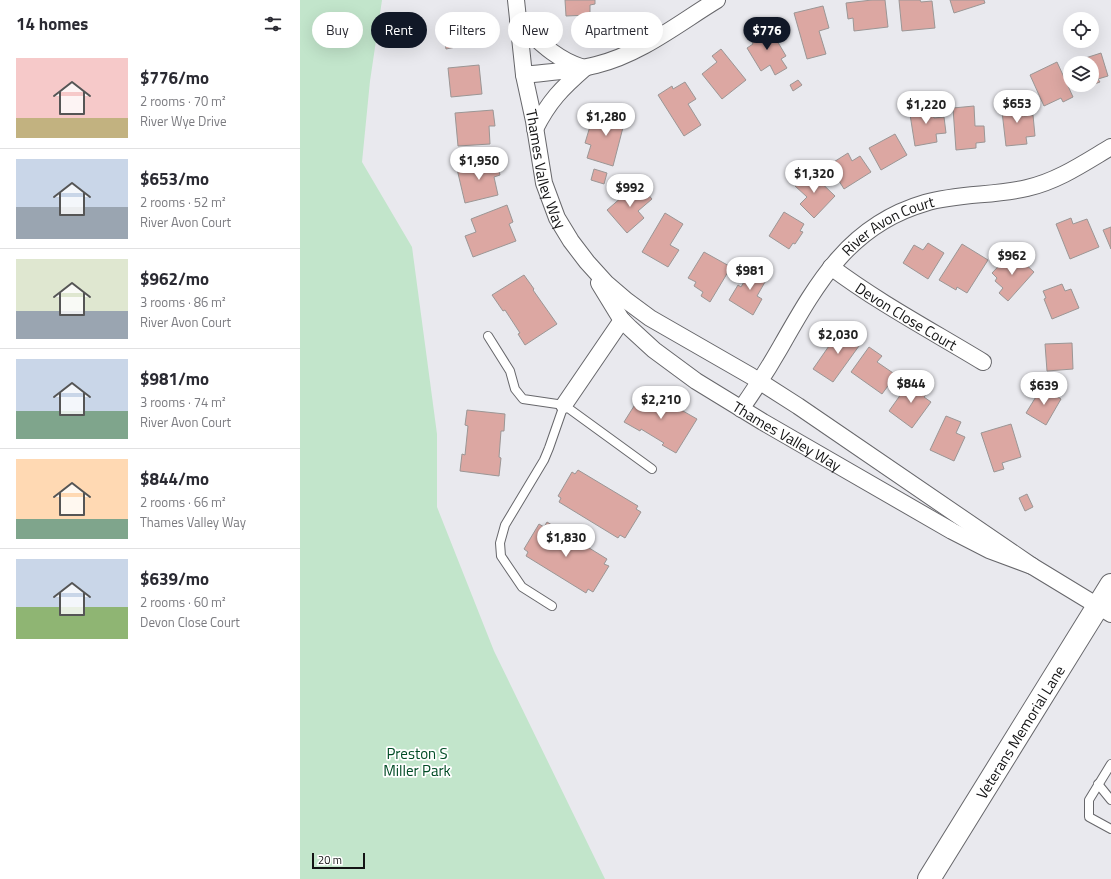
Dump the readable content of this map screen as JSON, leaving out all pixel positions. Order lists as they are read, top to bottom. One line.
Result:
{"streets":{"main road":["Veterans Memorial Lane"],"street":["Thames Valley Way","River Avon Court","Devon Close Court"]},"crossings":[["Thames Valley Way","River Avon Court"],["Thames Valley Way","Veterans Memorial Lane"],["River Avon Court","Devon Close Court"]],"parks":["Preston S Miller Park"],"scale_bar":"20 m","page":{"heading":"14 homes","chip":["Buy","Rent","Filters","New","Apartment"],"price":["$776","$653","$1,220","$1,280","$1,950","$1,320","$992","$962","$981","$2,030","$844","$639","$2,210","$1,830"],"list":[{"name":"$776/mo","note":"2 rooms · 70 m² · River Wye Drive"},{"name":"$653/mo","note":"2 rooms · 52 m² · River Avon Court"},{"name":"$962/mo","note":"3 rooms · 86 m² · River Avon Court"},{"name":"$981/mo","note":"3 rooms · 74 m² · River Avon Court"},{"name":"$844/mo","note":"2 rooms · 66 m² · Thames Valley Way"},{"name":"$639/mo","note":"2 rooms · 60 m² · Devon Close Court"}],"scale":"20 m"}}
